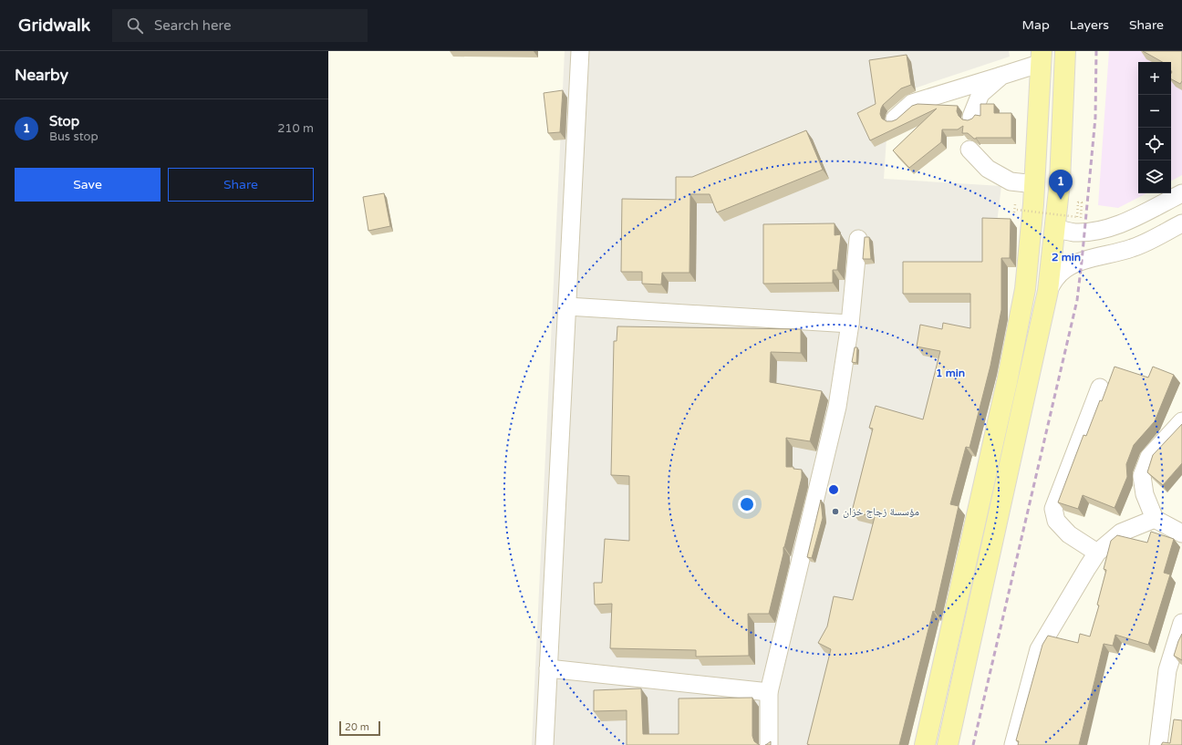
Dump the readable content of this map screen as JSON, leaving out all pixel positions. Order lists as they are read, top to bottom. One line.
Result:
{"places":["مؤسسة زجاج خزان"],"scale_bar":"20 m","page":{"header":"Gridwalk","search":"Search here","nav":["Map","Layers","Share"],"heading":"Nearby","map_buttons":["+","−"],"list":[{"mark":"1","name":"Stop","note":"Bus stop","value":"210 m"}],"buttons":["Save","Share"],"pins":"1","scale":"20 m"},"rings":["2 min","1 min"]}
